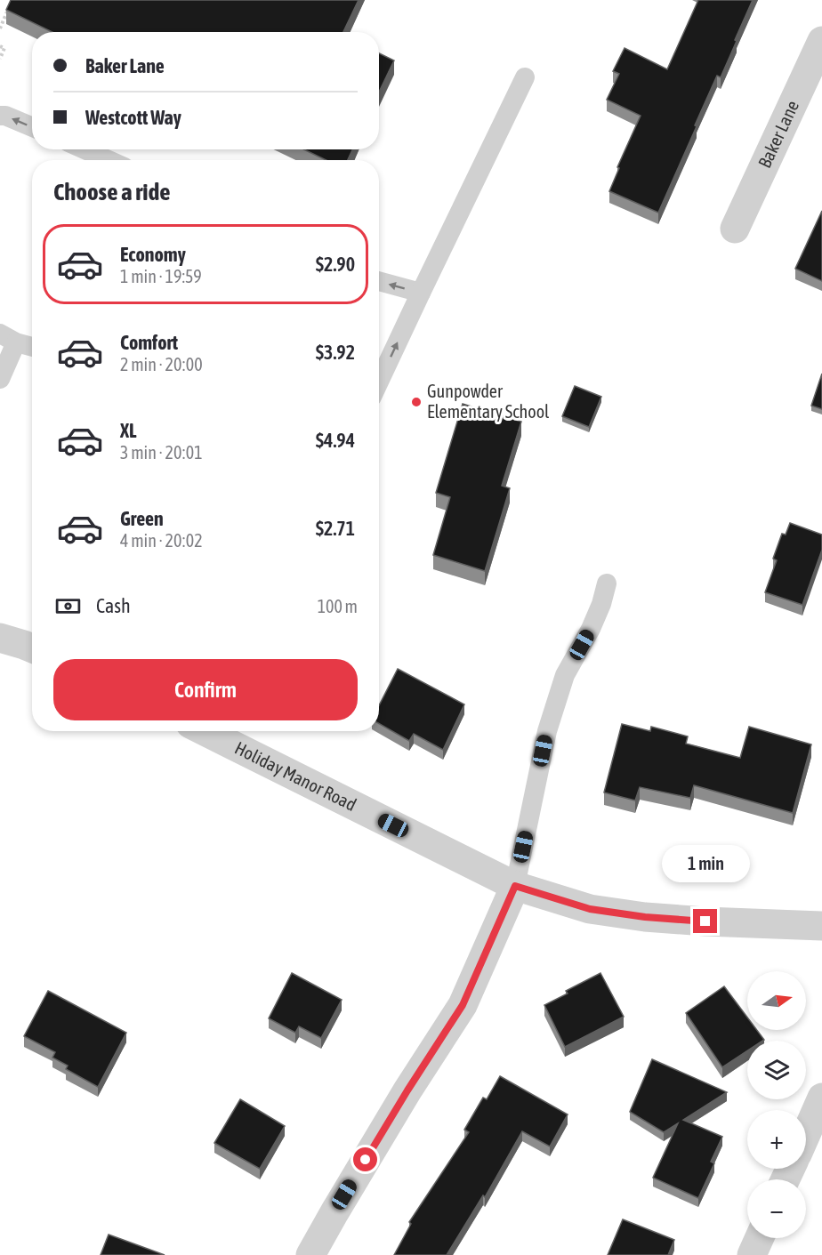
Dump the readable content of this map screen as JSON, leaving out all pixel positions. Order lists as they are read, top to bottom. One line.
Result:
{"streets":{"street":["Baker Lane","Holiday Manor Road"]},"places":["Gunpowder Elementary School"],"north":"right","page":{"banner":["Baker Lane","Westcott Way"],"heading":"Choose a ride","list":[{"name":"Economy","note":"1 min · 19:59","value":"$2.90"},{"name":"Comfort","note":"2 min · 20:00","value":"$3.92"},{"name":"XL","note":"3 min · 20:01","value":"$4.94"},{"name":"Green","note":"4 min · 20:02","value":"$2.71"}],"pay":["Cash","100 m"],"buttons":"Confirm","bubble":"1 min","map_buttons":["+","−"]}}
